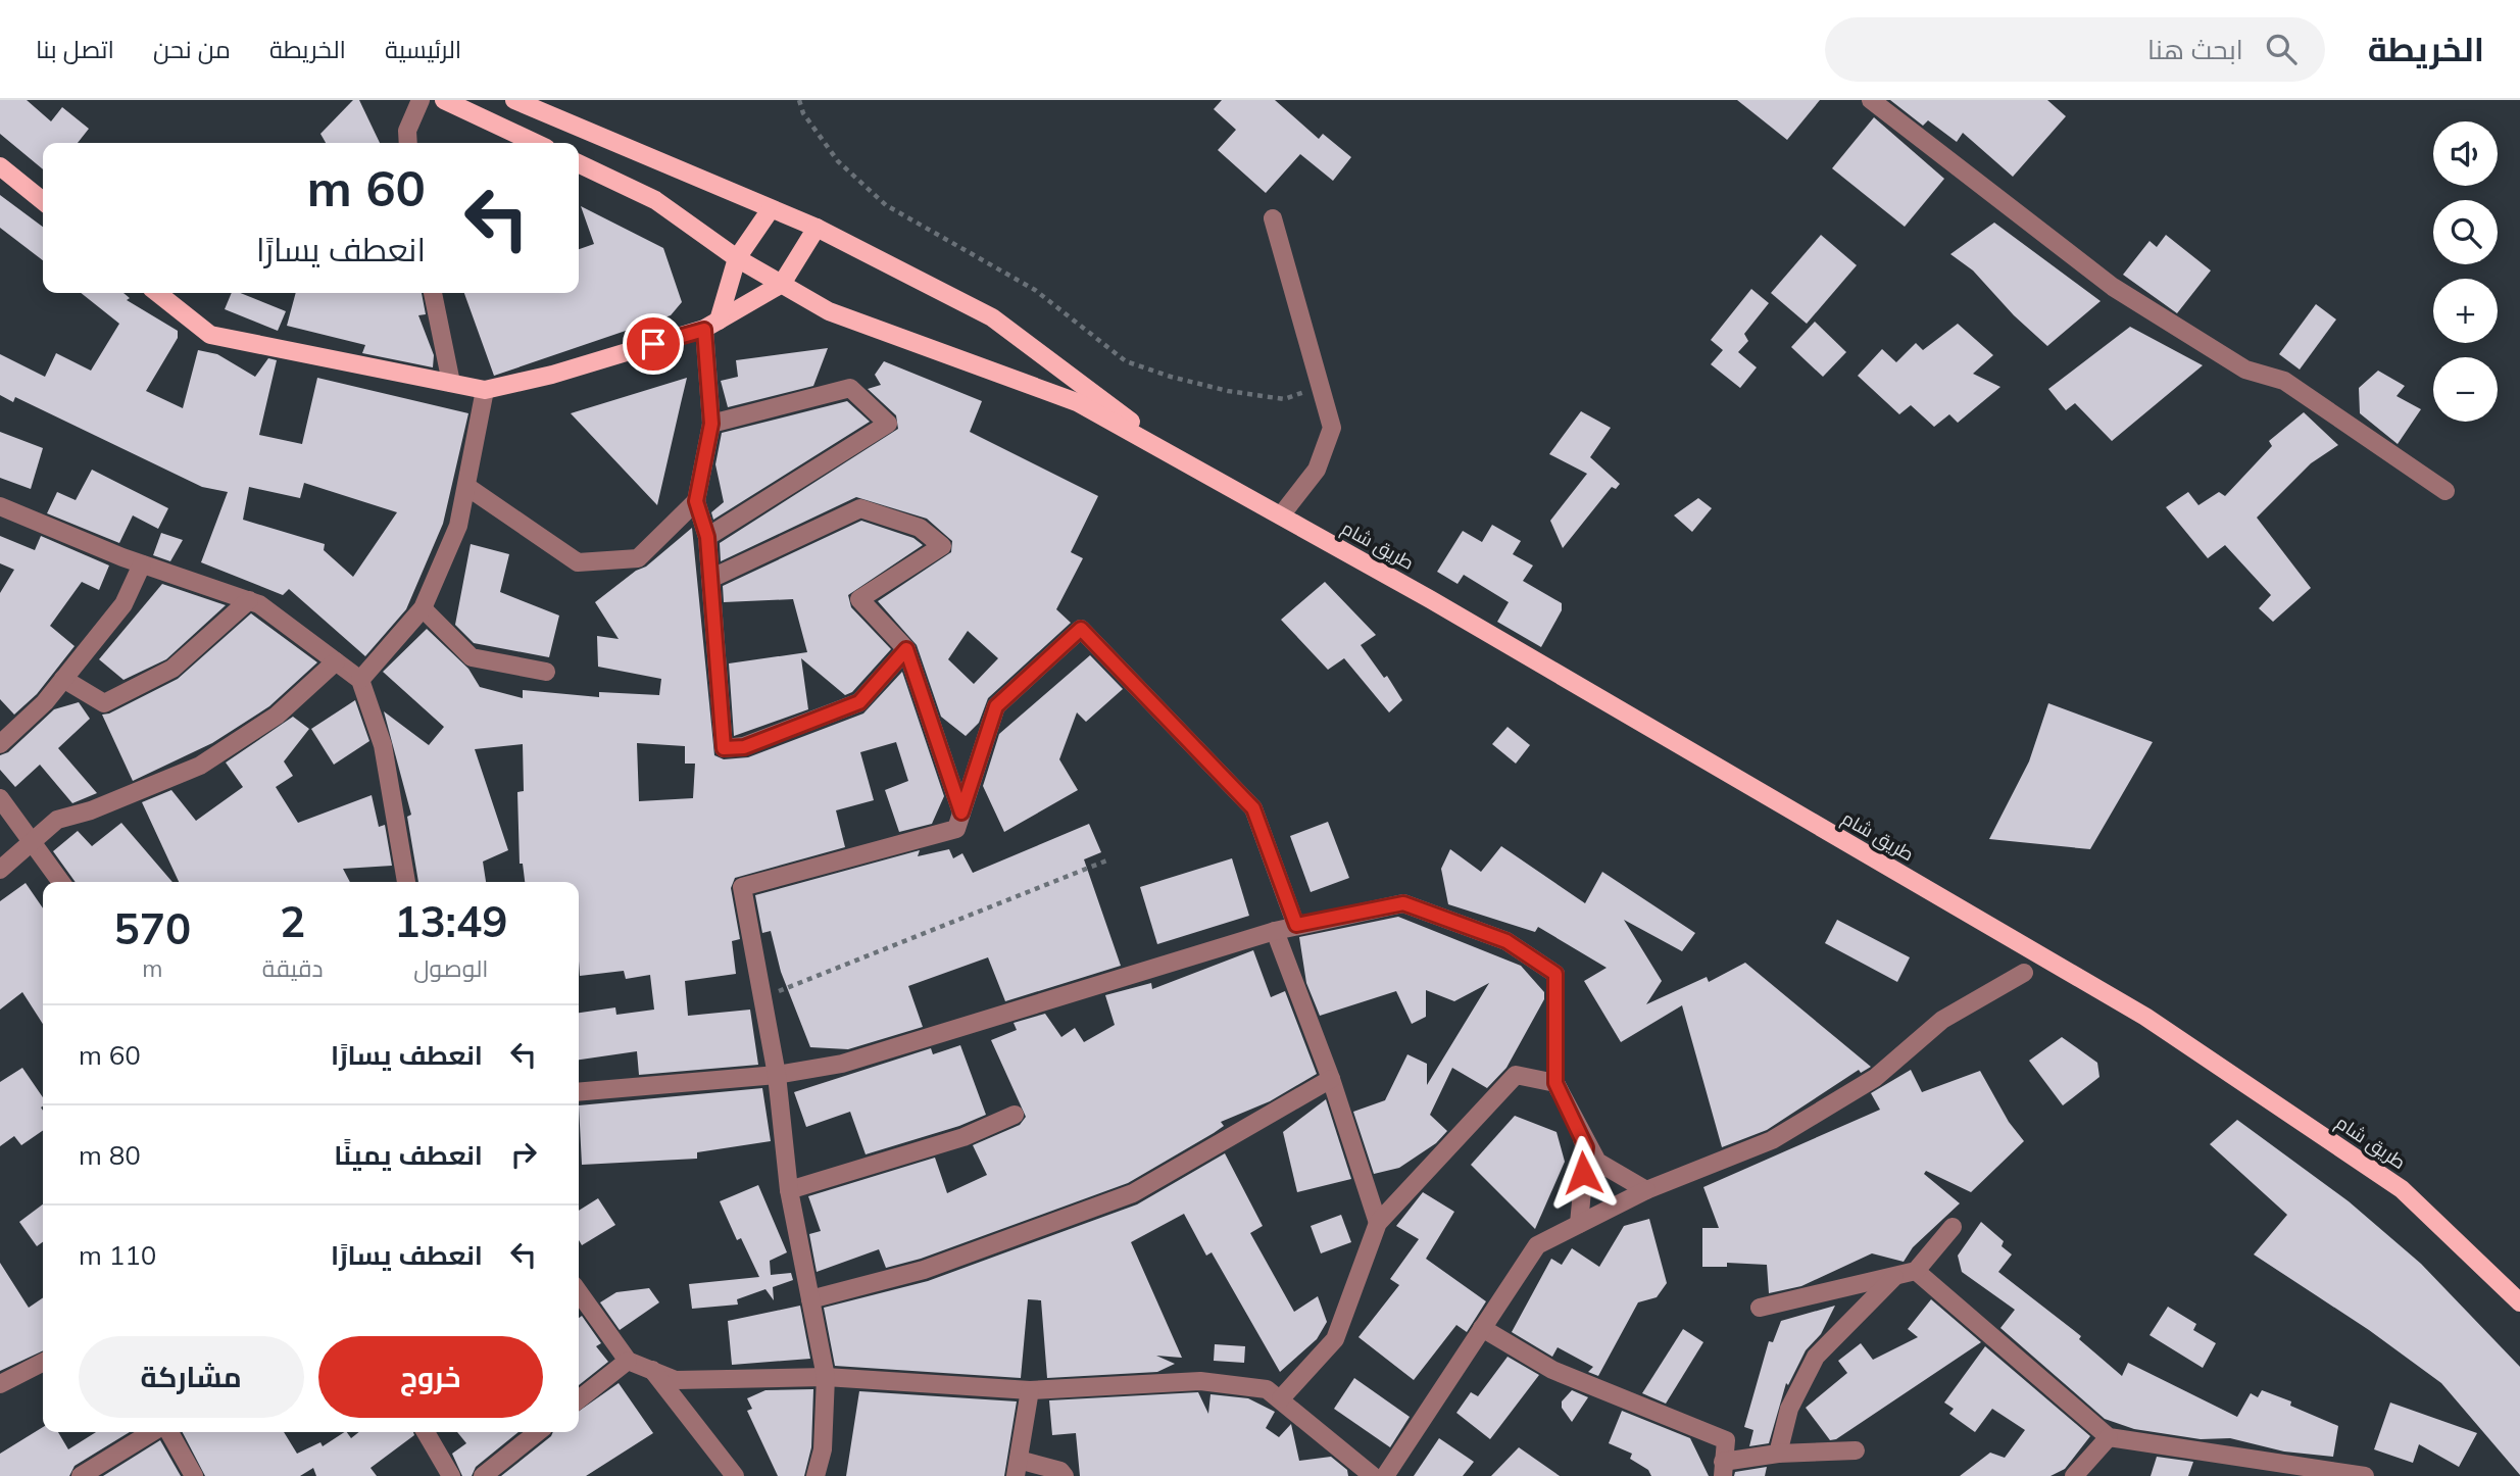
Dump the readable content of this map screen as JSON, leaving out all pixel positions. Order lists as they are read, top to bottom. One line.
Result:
{"streets":{"main road":["طريق شام"]},"page":{"header":"الخريطة","search":"ابحث هنا","nav":["الرئيسية","الخريطة","من نحن","اتصل بنا"],"map_buttons":["+","−"],"turn":["60 m","انعطف يسارًا"],"eta":["13:49","الوصول","2","دقيقة","570","m"],"list":[{"name":"انعطف يسارًا","value":"60 m"},{"name":"انعطف يمينًا","value":"80 m"},{"name":"انعطف يسارًا","value":"110 m"}],"buttons":["خروج","مشاركة"]}}
